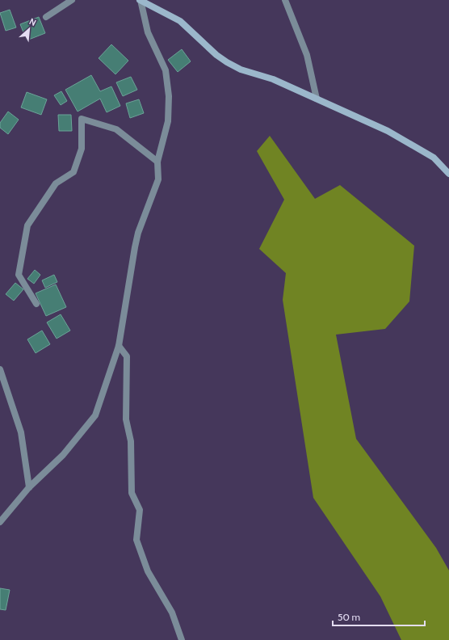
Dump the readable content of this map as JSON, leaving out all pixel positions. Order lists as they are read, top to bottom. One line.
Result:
{"scale_bar":"50 m","north":"top right"}
